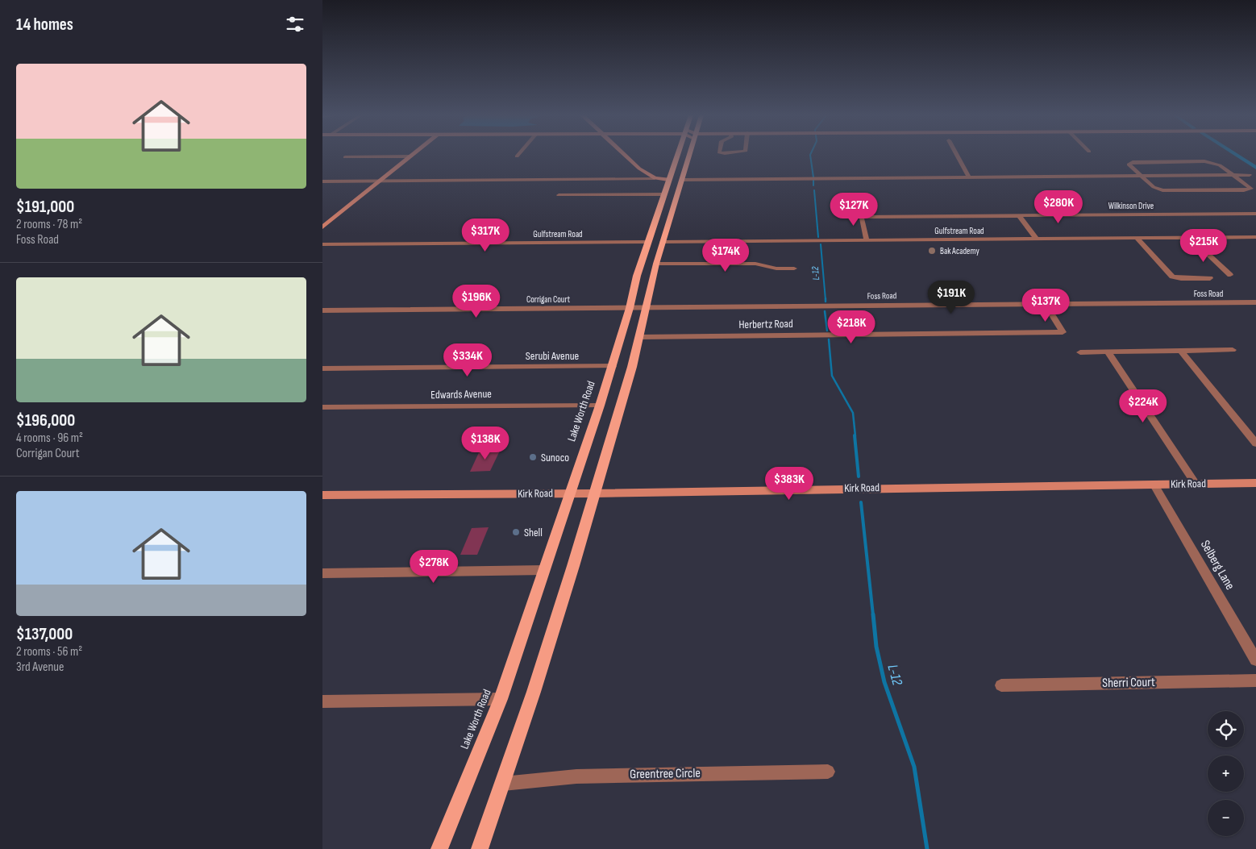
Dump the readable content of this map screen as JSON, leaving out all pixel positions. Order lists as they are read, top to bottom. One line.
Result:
{"streets":{"main road":["Lake Worth Road"],"street":["Wilkinson Drive","Gulfstream Road","Foss Road","Corrigan Court","Herbertz Road","Serubi Avenue","Edwards Avenue","Kirk Road","Selberg Lane","Sherri Court","Greentree Circle"]},"crossings":[["Gulfstream Road","Lake Worth Road"],["Foss Road","Corrigan Court"],["Foss Road","Herbertz Road"],["Foss Road","Lake Worth Road"],["Corrigan Court","Lake Worth Road"],["Serubi Avenue","Lake Worth Road"],["Edwards Avenue","Lake Worth Road"],["Lake Worth Road","Kirk Road"],["Kirk Road","Selberg Lane"]],"water":["L-12"],"places":["Bak Academy","Sunoco","Shell"],"page":{"heading":"14 homes","list":[{"name":"$191,000","note":"2 rooms · 78 m² · Foss Road"},{"name":"$196,000","note":"4 rooms · 96 m² · Corrigan Court"},{"name":"$137,000","note":"2 rooms · 56 m² · 3rd Avenue"}],"price":["$280K","$127K","$317K","$215K","$174K","$191K","$196K","$137K","$218K","$334K","$224K","$138K","$383K","$278K"],"map_buttons":["+","−"]}}
